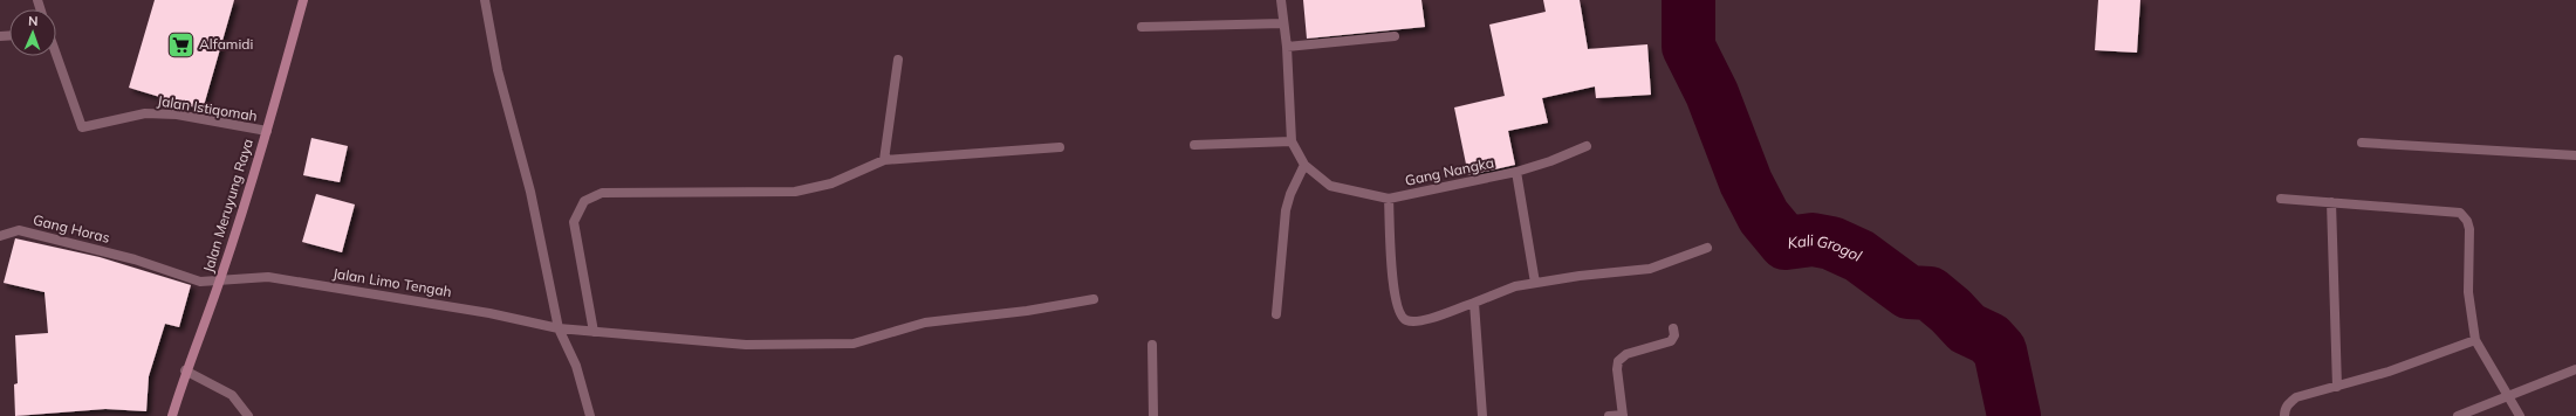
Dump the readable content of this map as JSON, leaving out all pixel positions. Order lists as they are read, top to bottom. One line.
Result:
{"streets":{"main road":["Jalan Meruyung Raya"],"street":["Jalan Istiqomah","Gang Nangka","Gang Horas","Jalan Limo Tengah"]},"crossings":[["Jalan Istiqomah","Jalan Meruyung Raya"],["Jalan Meruyung Raya","Gang Horas"],["Jalan Meruyung Raya","Jalan Limo Tengah"],["Gang Horas","Jalan Limo Tengah"]],"water":["Kali Grogol"],"places":{"supermarket":["Alfamidi"]},"north":"top"}
